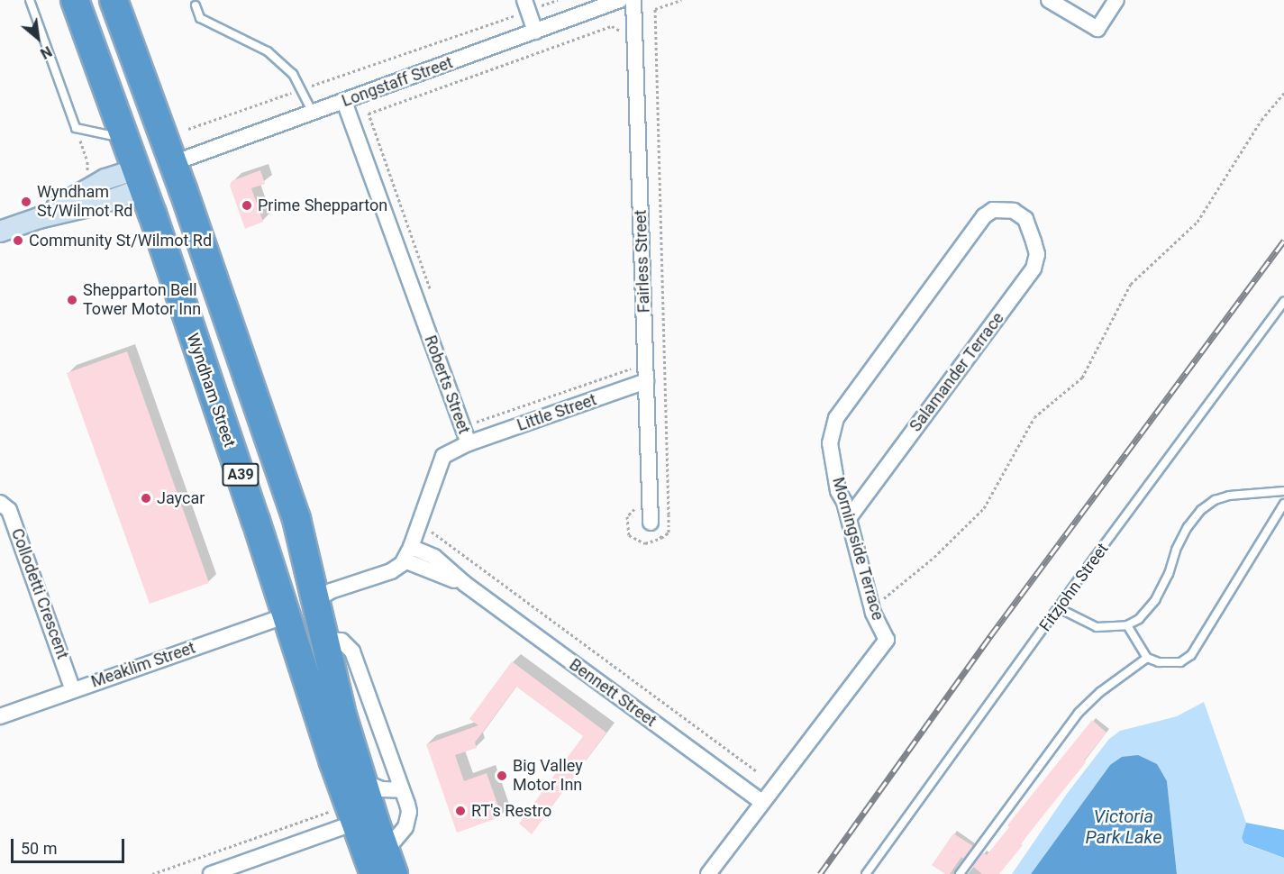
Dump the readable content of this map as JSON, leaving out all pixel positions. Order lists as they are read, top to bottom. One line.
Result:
{"streets":{"highway":["Wyndham Street","A39"],"street":["Longstaff Street","Fairless Street","Salamander Terrace","Roberts Street","Little Street","Morningside Terrace","Collodetti Crescent","Meaklim Street","Bennett Street"],"lane":["Fitzjohn Street"]},"crossings":[["Longstaff Street","Roberts Street"],["Longstaff Street","A39"],["Fairless Street","Little Street"],["Salamander Terrace","Morningside Terrace"],["Roberts Street","Little Street"],["Roberts Street","Bennett Street"],["Wyndham Street","A39"],["Wyndham Street","Meaklim Street"],["Morningside Terrace","Bennett Street"],["Collodetti Crescent","Meaklim Street"]],"water":["Victoria Park Lake"],"places":["Wyndham St/Wilmot Rd","Prime Shepparton","Community St/Wilmot Rd","Shepparton Bell Tower Motor Inn","Jaycar","Big Valley Motor Inn","RT's Restro"],"scale_bar":"50 m","north":"bottom right"}
